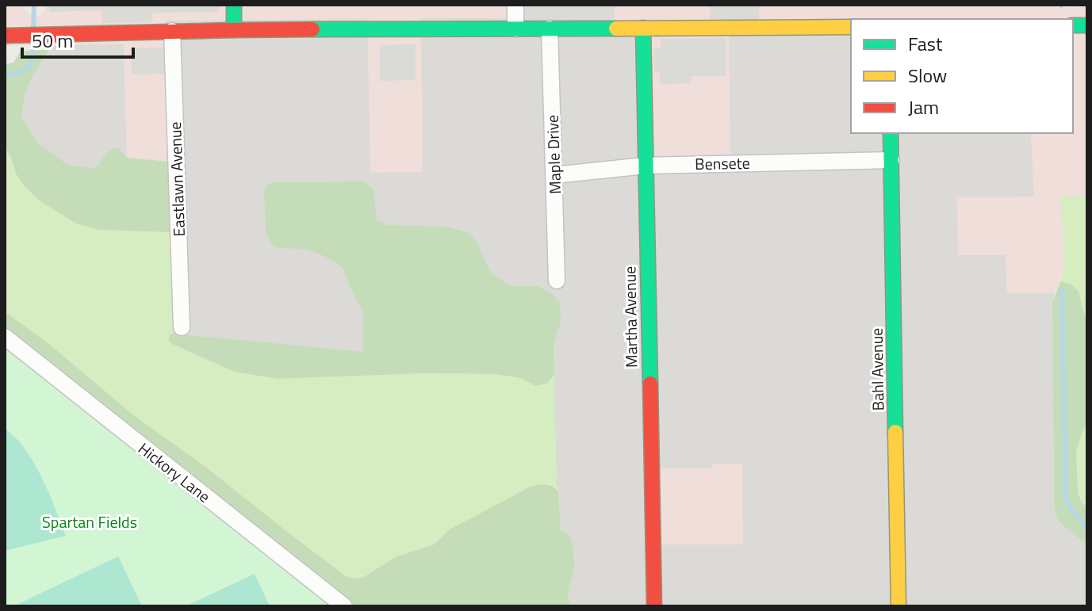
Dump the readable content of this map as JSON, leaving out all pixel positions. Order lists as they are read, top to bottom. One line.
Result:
{"streets":{"street":["Maple Drive","Bensete","Eastlawn Avenue","Martha Avenue","Bahl Avenue","Hickory Lane"]},"crossings":[["Maple Drive","Bensete"],["Bensete","Martha Avenue"],["Bensete","Bahl Avenue"]],"parks":["Spartan Fields"],"legend":["Fast","Slow","Jam"],"scale_bar":"50 m"}
